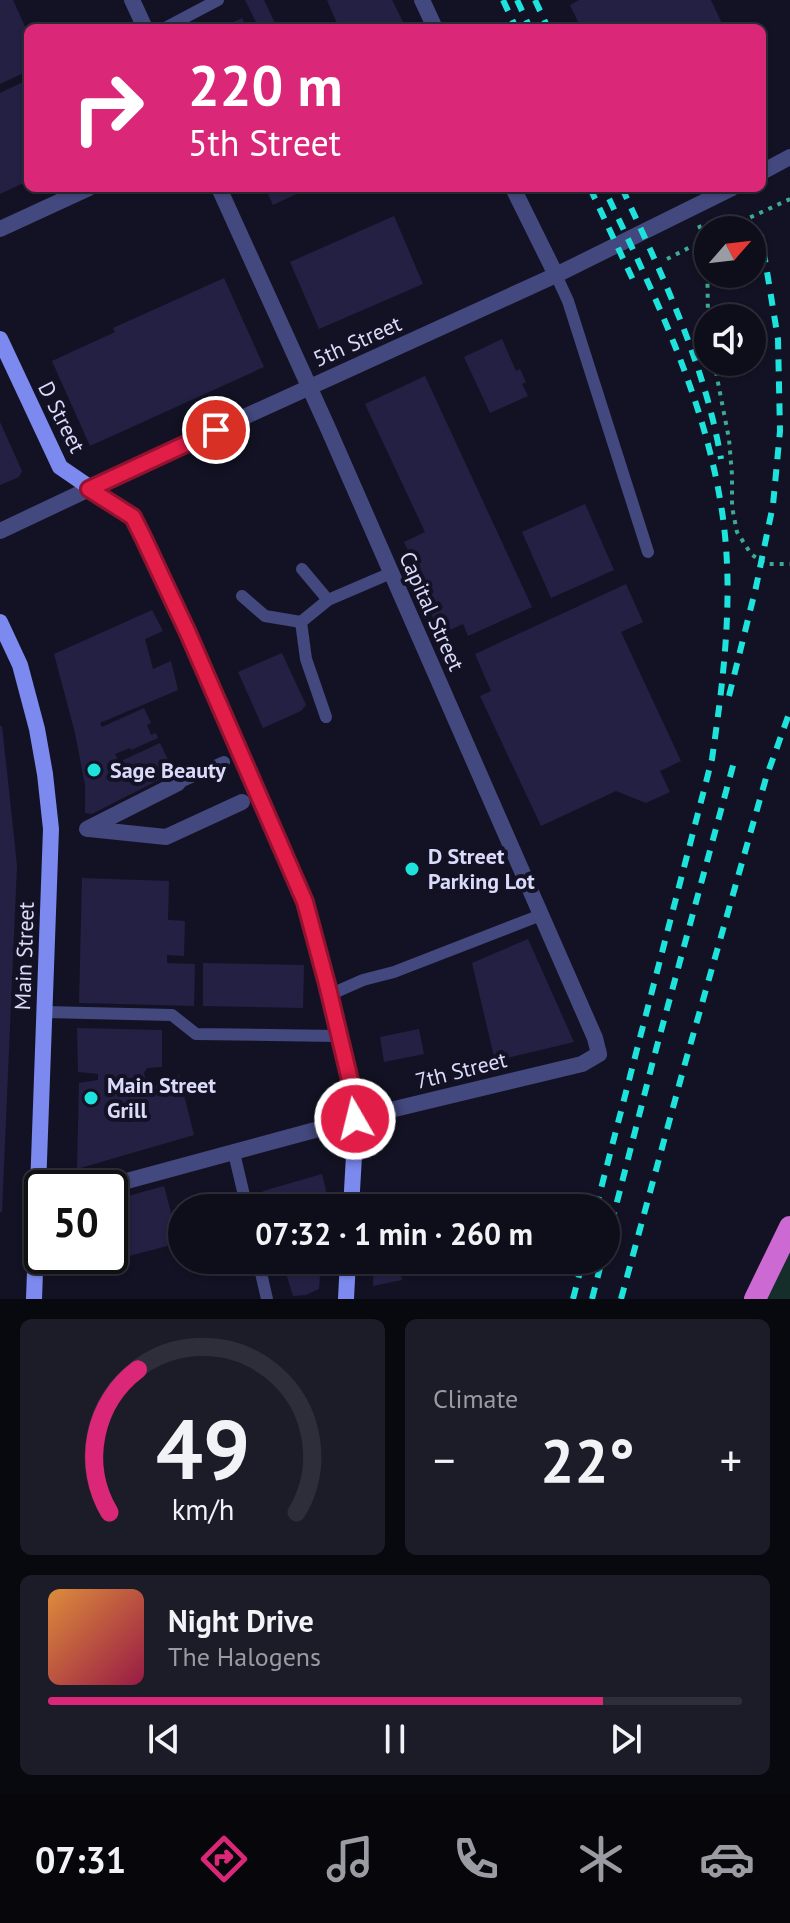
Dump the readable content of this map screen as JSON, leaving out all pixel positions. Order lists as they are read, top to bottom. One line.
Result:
{"streets":{"main road":["D Street","Main Street"],"street":["5th Street","Capital Street","7th Street"]},"crossings":[["5th Street","D Street"],["5th Street","Capital Street"],["D Street","7th Street"],["Capital Street","7th Street"]],"places":["Sage Beauty","D Street Parking Lot","Main Street Grill"],"north":"top right","page":{"turn":["220 m","5th Street"],"limit":"50","trip":"07:32 · 1 min · 260 m","tile":"Climate","heat":["−","22°","+"],"song":["Night Drive","The Halogens"],"tabs":"07:31","gauge":["49","km/h"]}}
